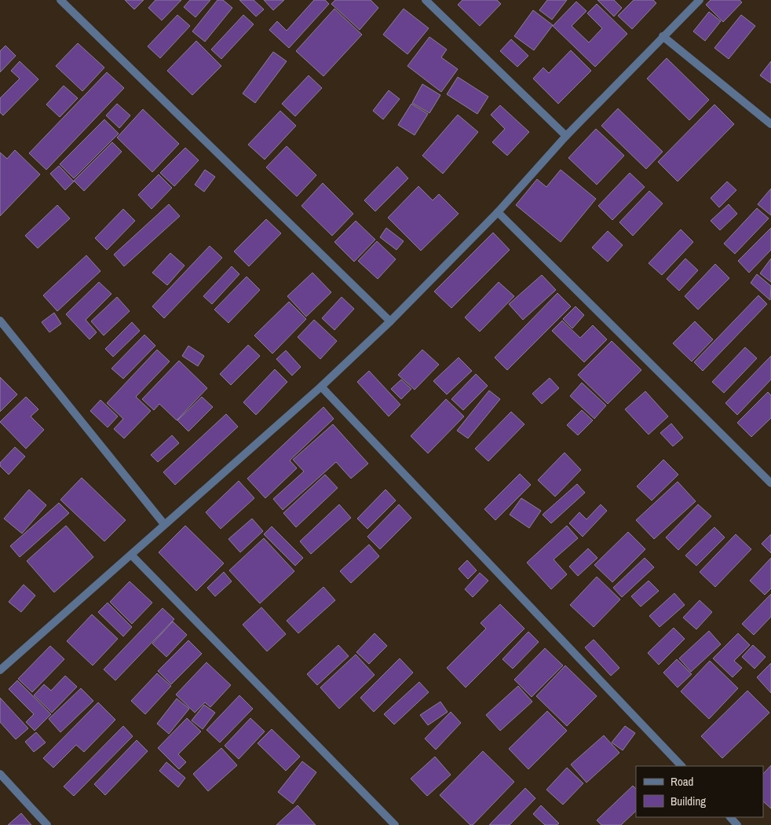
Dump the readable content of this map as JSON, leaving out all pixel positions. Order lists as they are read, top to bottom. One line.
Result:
{"legend":["Road","Building"]}
